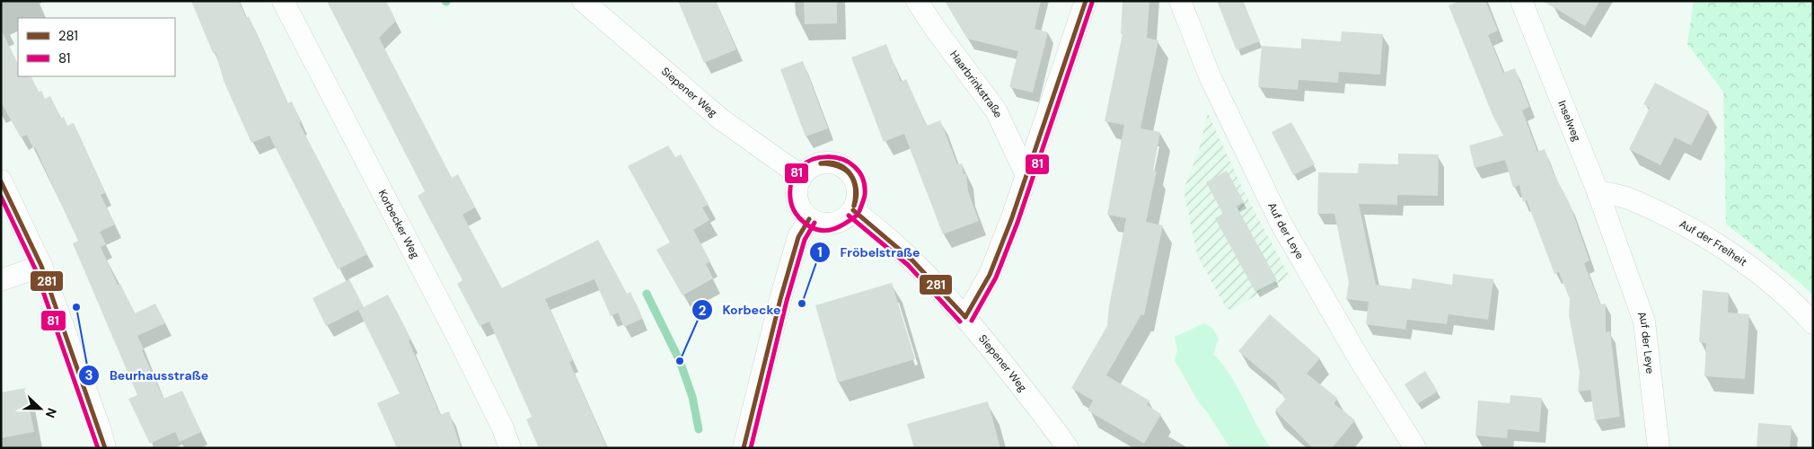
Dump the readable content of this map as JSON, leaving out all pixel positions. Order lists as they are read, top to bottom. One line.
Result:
{"streets":{"street":["Haarbrinkstraße","Siepener Weg","Inselweg","Korbecker Weg","Auf der Leye","Auf der Freiheit"]},"crossings":[["Inselweg","Auf der Leye"],["Inselweg","Auf der Freiheit"]],"places":["Fröbelstraße","Beurhausstraße","Korbecke"],"lines":["transit line 281","transit line 81"],"legend":["281","81"],"north":"right"}
